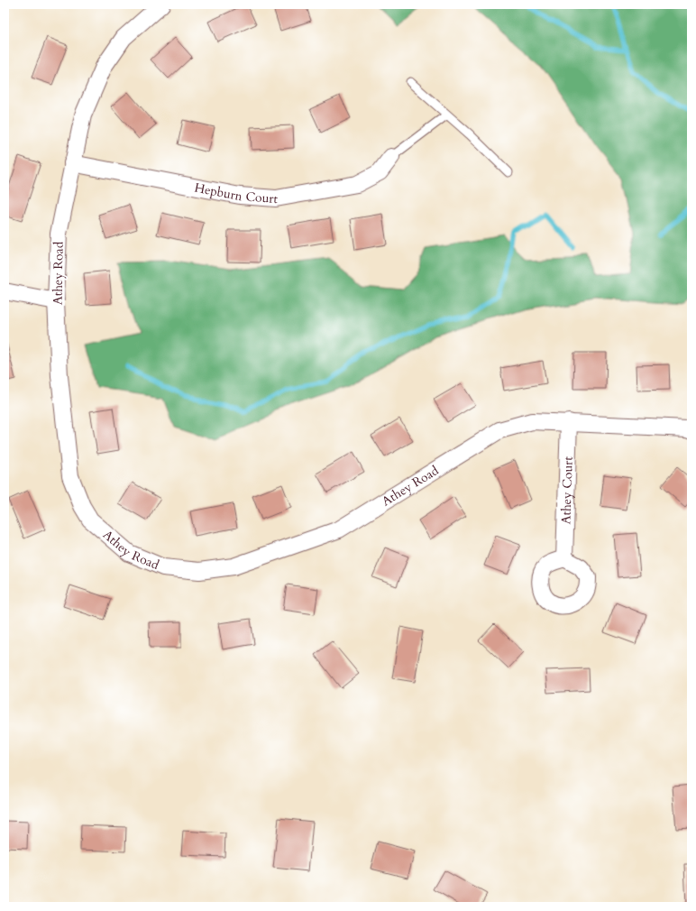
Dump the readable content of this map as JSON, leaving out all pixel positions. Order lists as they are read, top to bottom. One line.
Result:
{"streets":{"street":["Hepburn Court","Athey Road","Athey Court"]},"crossings":[["Hepburn Court","Athey Road"],["Athey Road","Athey Court"]]}
